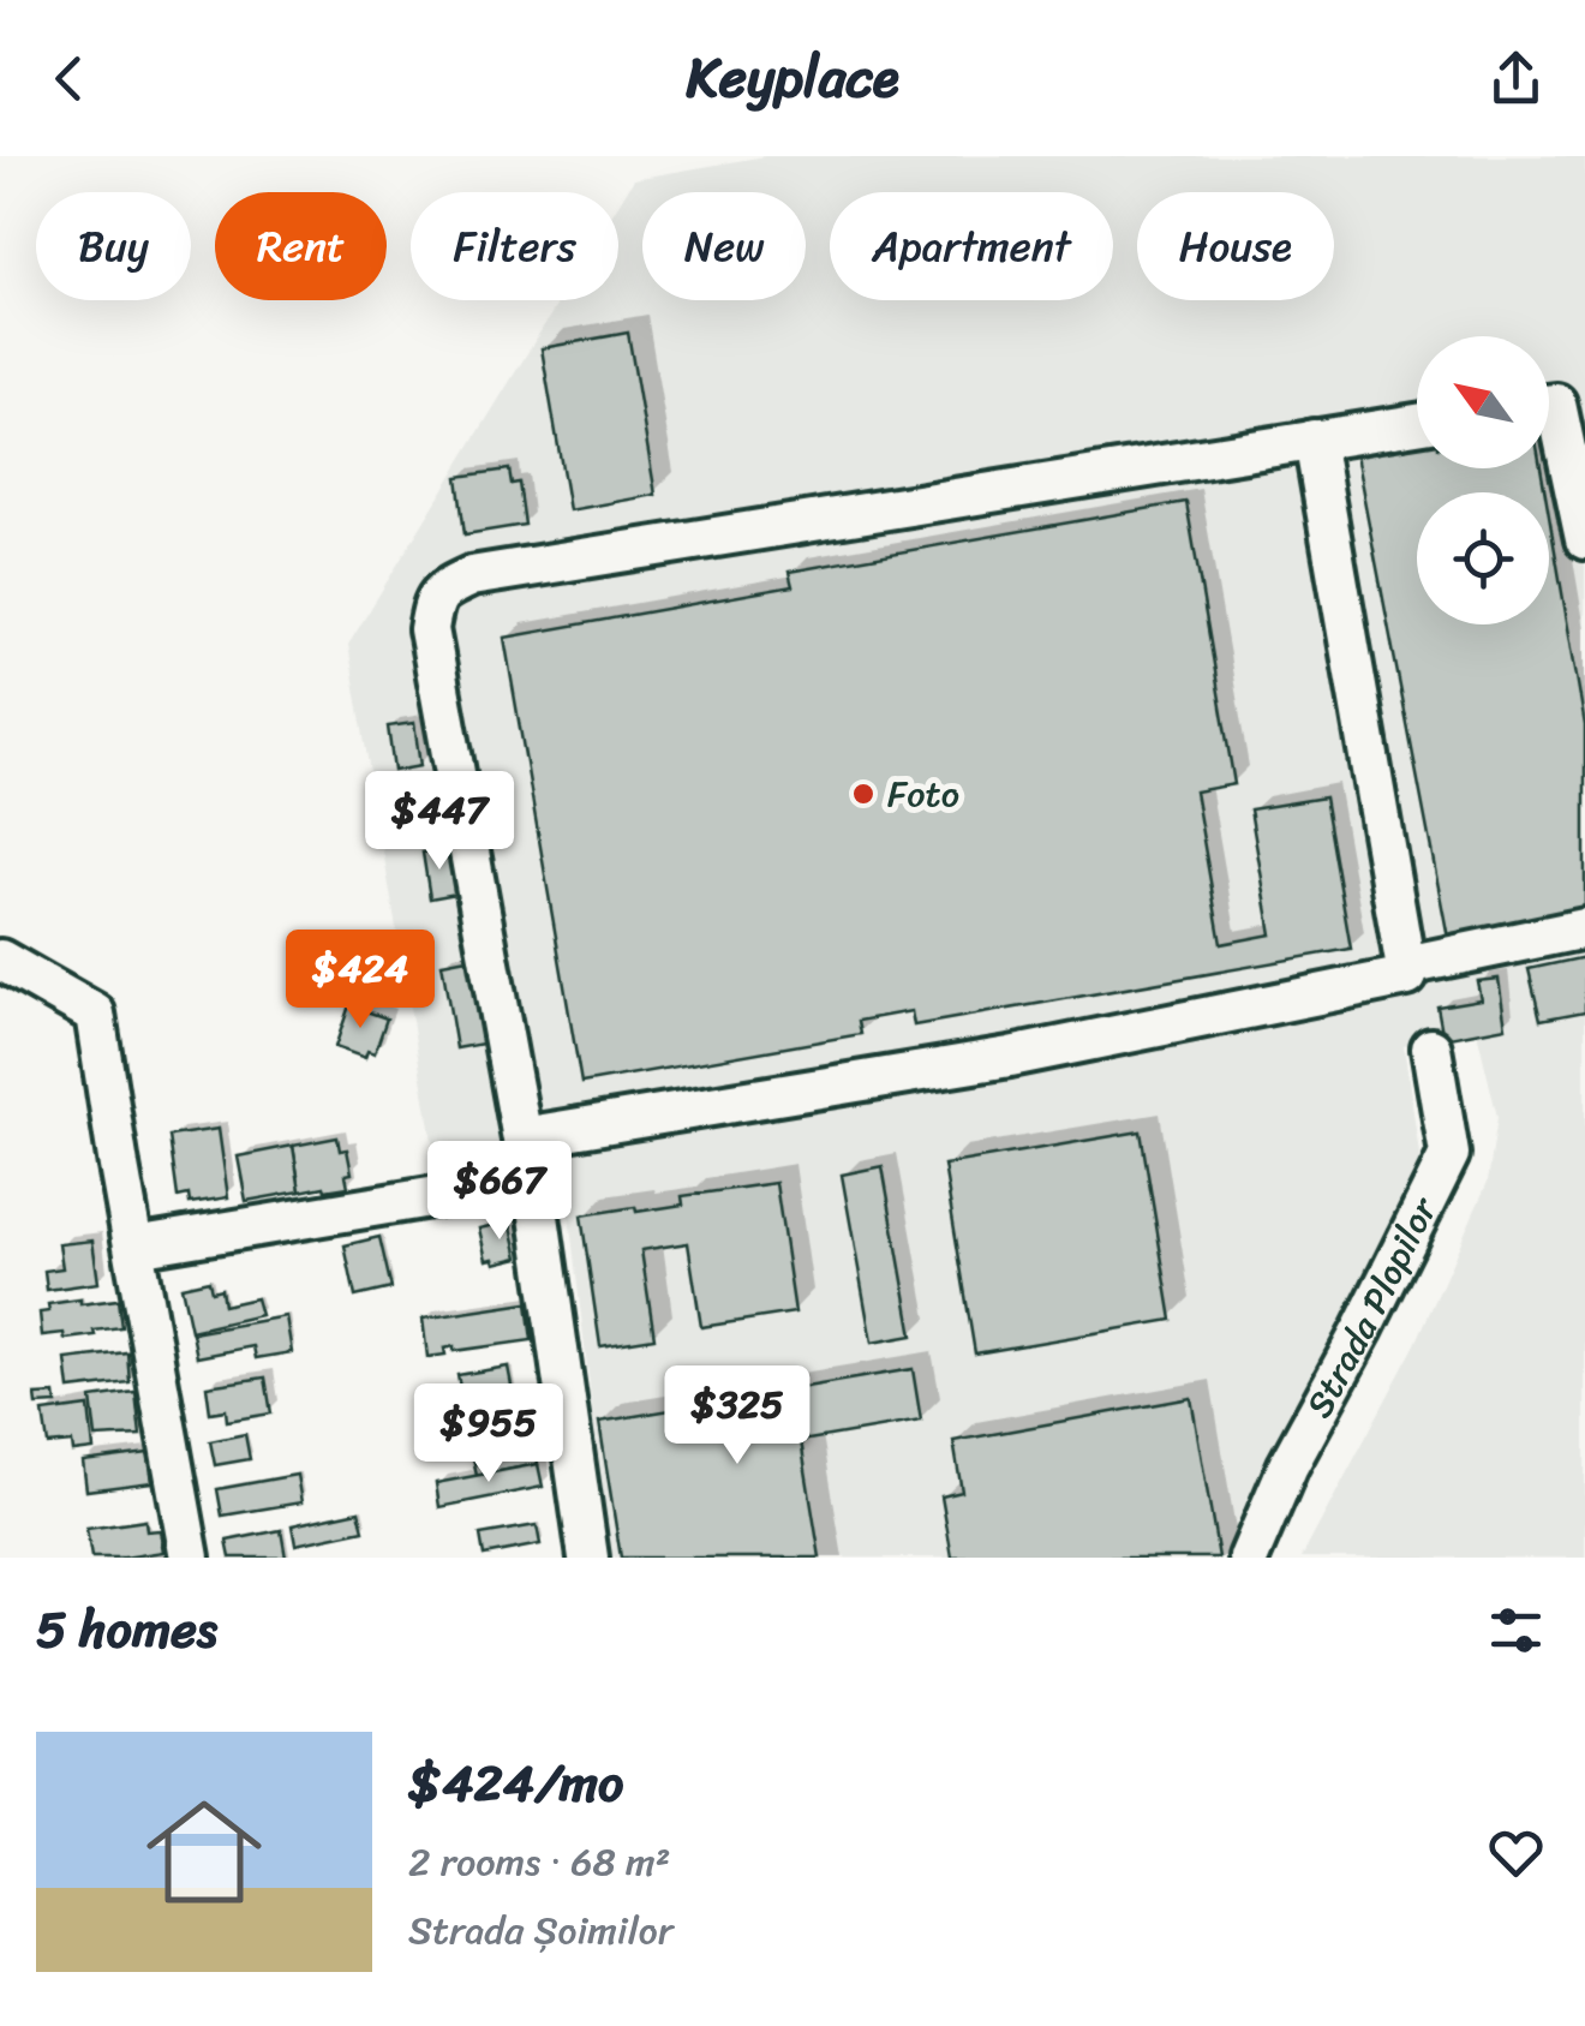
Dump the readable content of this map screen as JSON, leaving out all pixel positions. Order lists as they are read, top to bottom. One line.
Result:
{"streets":{"street":["Strada Plopilor"]},"places":["Foto"],"north":"top left","page":{"header":"Keyplace","chip":["Buy","Rent","Filters","New","Apartment","House"],"price":["$447","$424","$667","$325","$955"],"heading":"5 homes","list":[{"name":"$424/mo","note":"2 rooms · 68 m² · Strada Șoimilor"}]}}
